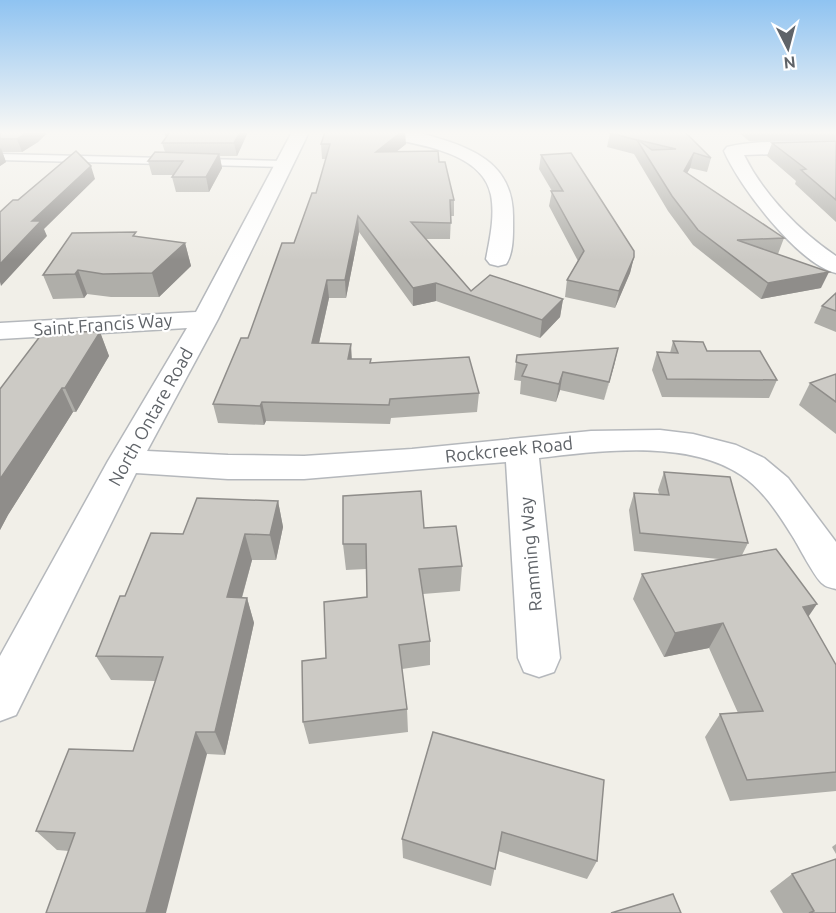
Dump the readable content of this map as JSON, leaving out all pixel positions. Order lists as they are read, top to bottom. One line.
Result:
{"streets":{"street":["Saint Francis Way","North Ontare Road","Rockcreek Road","Ramming Way"]},"crossings":[["Saint Francis Way","North Ontare Road"],["North Ontare Road","Rockcreek Road"],["Rockcreek Road","Ramming Way"]],"north":"bottom"}
